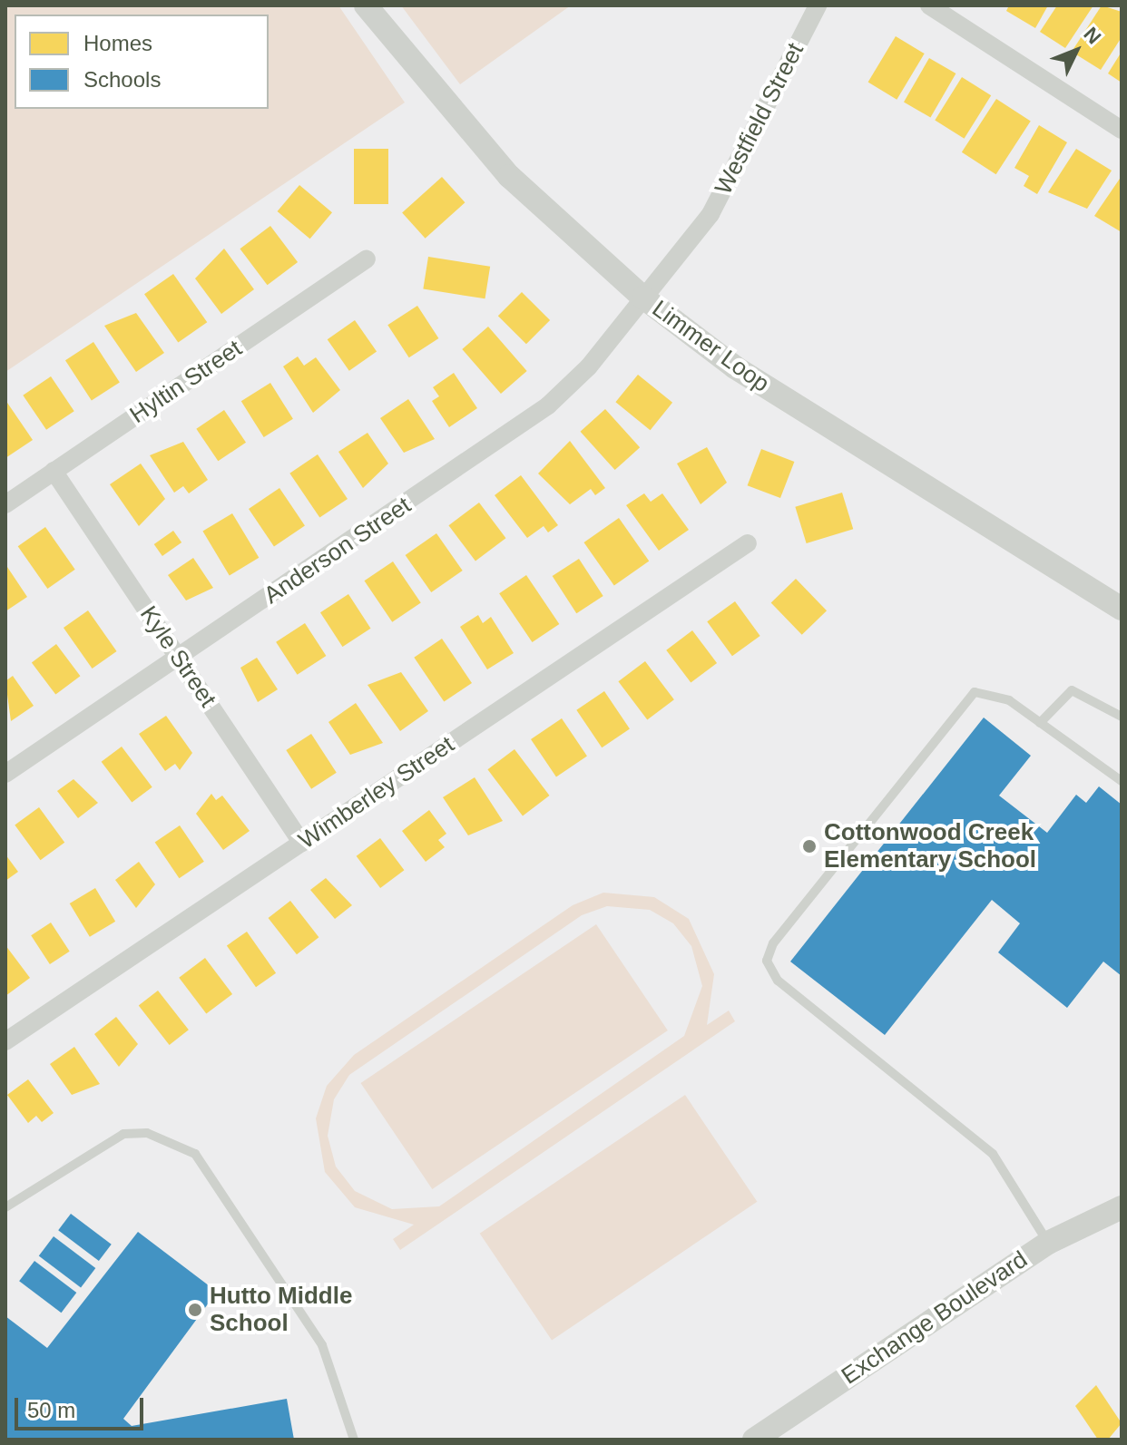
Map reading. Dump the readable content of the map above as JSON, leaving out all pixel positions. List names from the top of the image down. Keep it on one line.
{"streets":{"street":["Westfield Street","Limmer Loop","Hyltin Street","Anderson Street","Kyle Street","Wimberley Street","Exchange Boulevard"]},"crossings":[["Westfield Street","Limmer Loop"],["Westfield Street","Anderson Street"],["Limmer Loop","Anderson Street"],["Hyltin Street","Kyle Street"],["Anderson Street","Kyle Street"],["Kyle Street","Wimberley Street"]],"places":["Cottonwood Creek Elementary School","Hutto Middle School"],"legend":["Homes","Schools"],"scale_bar":"50 m","north":"top right"}
